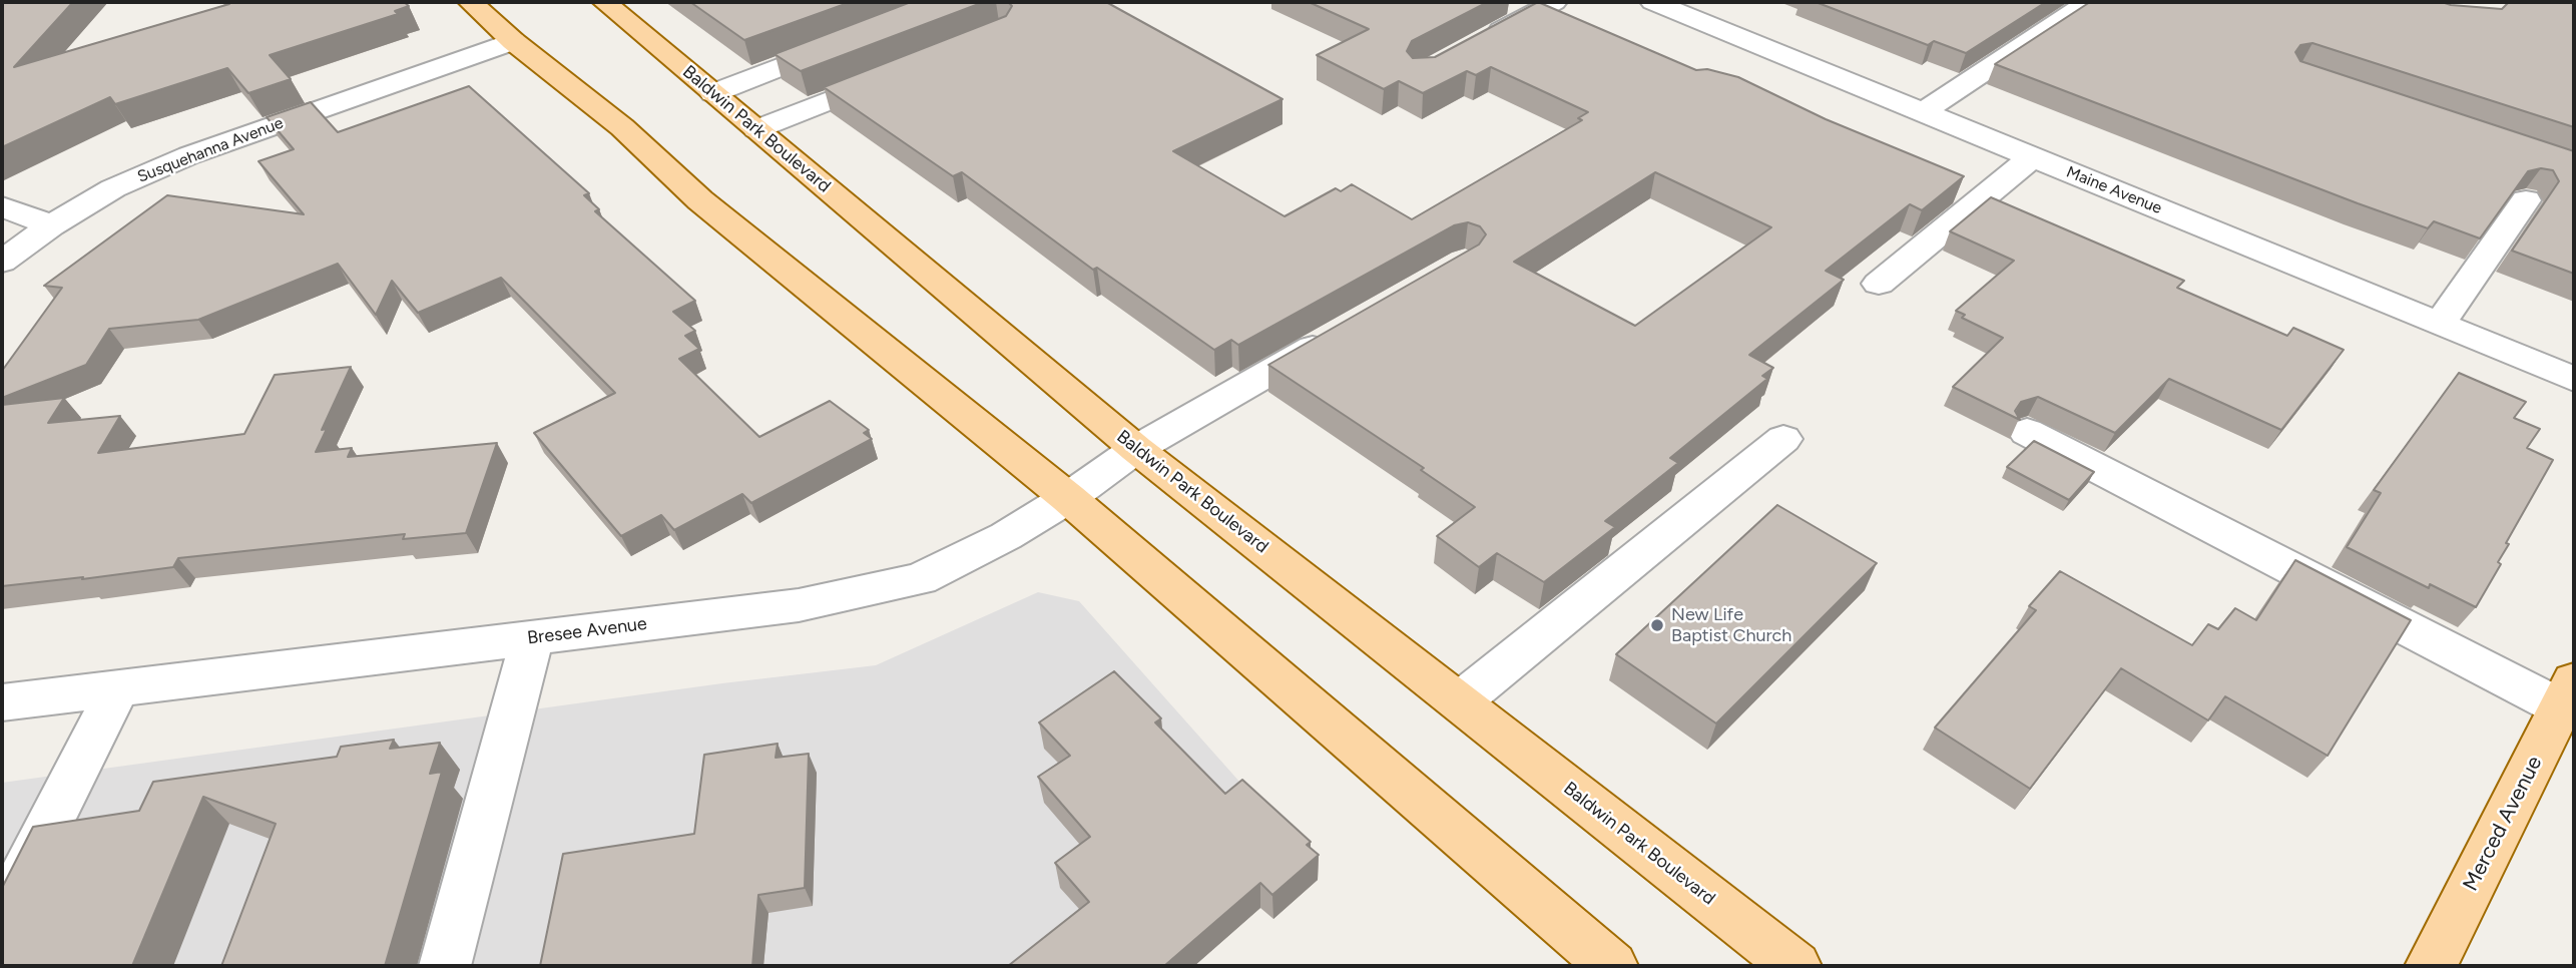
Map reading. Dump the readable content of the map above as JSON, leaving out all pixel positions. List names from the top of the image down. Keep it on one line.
{"streets":{"main road":["Baldwin Park Boulevard","Merced Avenue"],"street":["Susquehanna Avenue","Maine Avenue","Bresee Avenue"]},"crossings":[["Baldwin Park Boulevard","Bresee Avenue"]],"places":["New Life Baptist Church"]}
